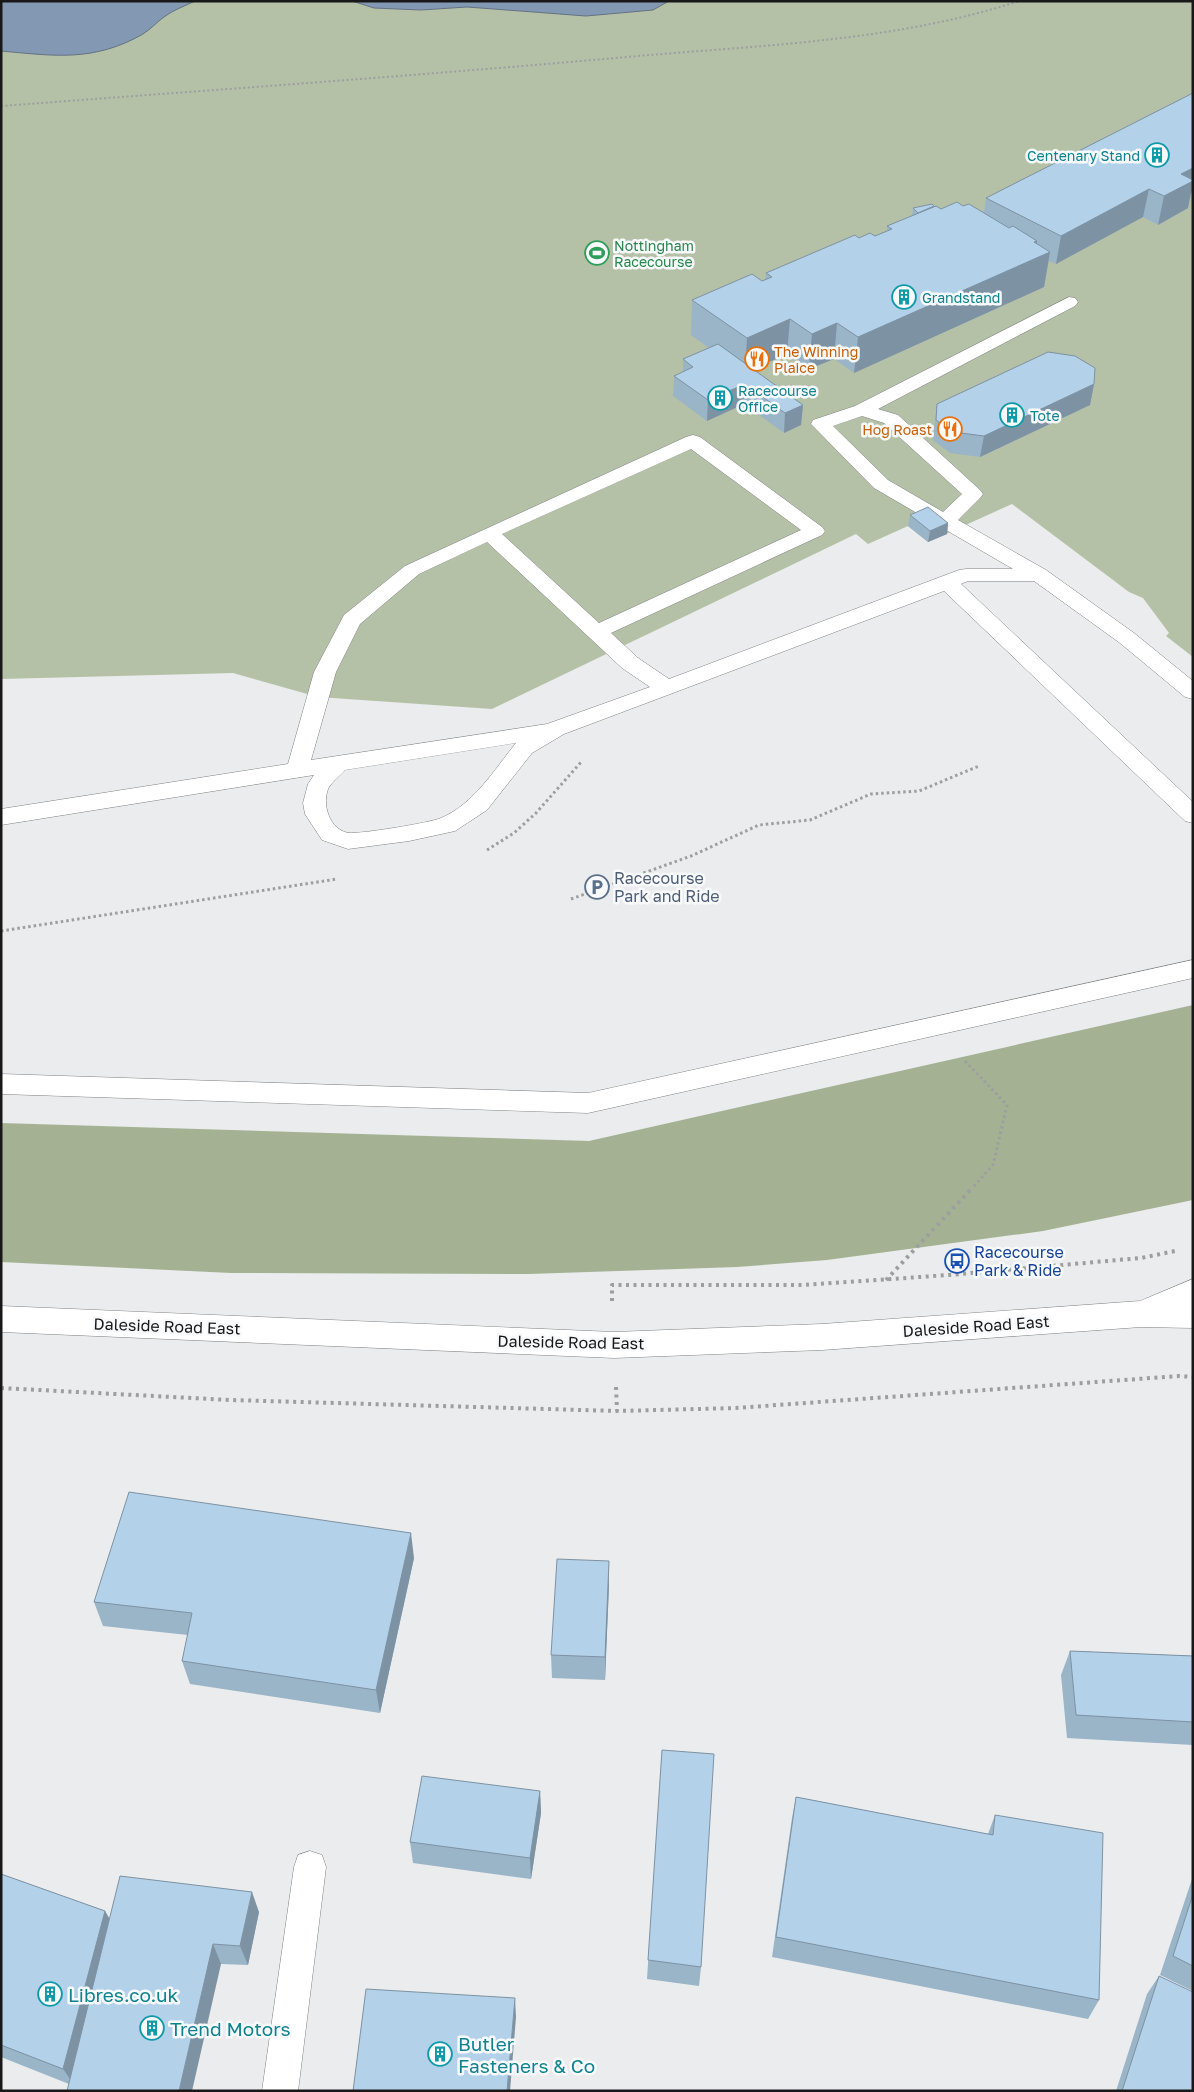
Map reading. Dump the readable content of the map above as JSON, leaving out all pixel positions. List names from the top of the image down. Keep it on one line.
{"streets":{"main road":["Daleside Road East"]},"places":{"building":["Centenary Stand","Grandstand","Racecourse Office","Tote","Libres.co.uk","Trend Motors","Butler Fasteners & Co"],"sports":["Nottingham Racecourse"],"restaurant":["The Winning Plaice","Hog Roast"],"parking":["Racecourse Park and Ride"],"bus stop":["Racecourse Park & Ride"]}}
